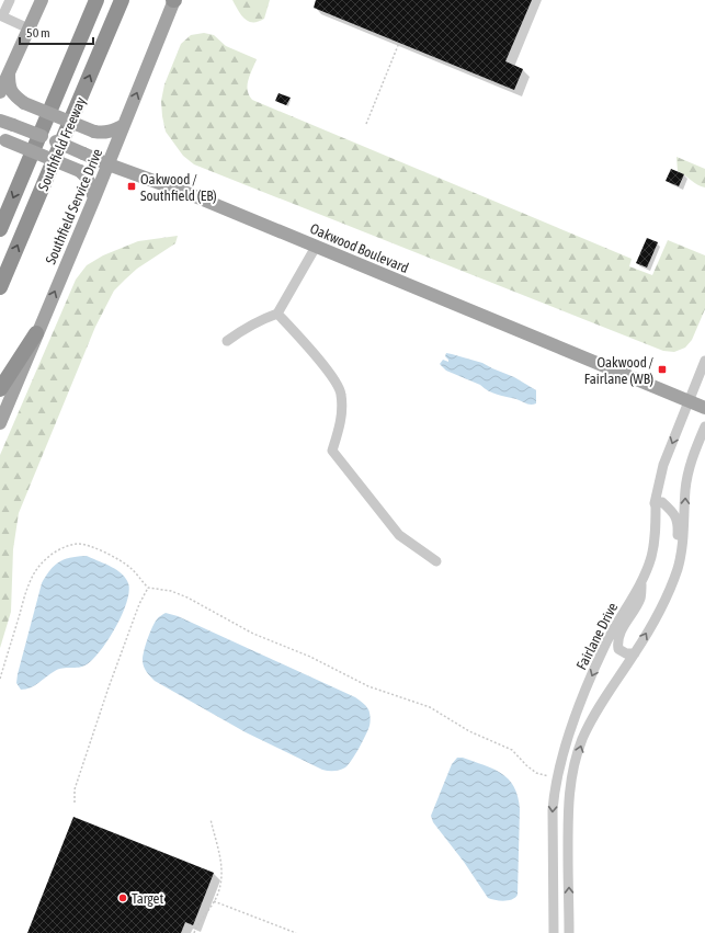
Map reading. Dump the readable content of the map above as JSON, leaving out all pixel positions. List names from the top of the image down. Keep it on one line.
{"streets":{"highway":["Southfield Freeway"],"main road":["Southfield Service Drive","Oakwood Boulevard"],"street":["Fairlane Drive"]},"crossings":[["Southfield Service Drive","Oakwood Boulevard"],["Oakwood Boulevard","Fairlane Drive"]],"one_way":["Southfield Service Drive"],"places":{"transit":["Oakwood / Southfield (EB)","Oakwood / Fairlane (WB)"],"other":["Target"]},"scale_bar":"50 m"}
